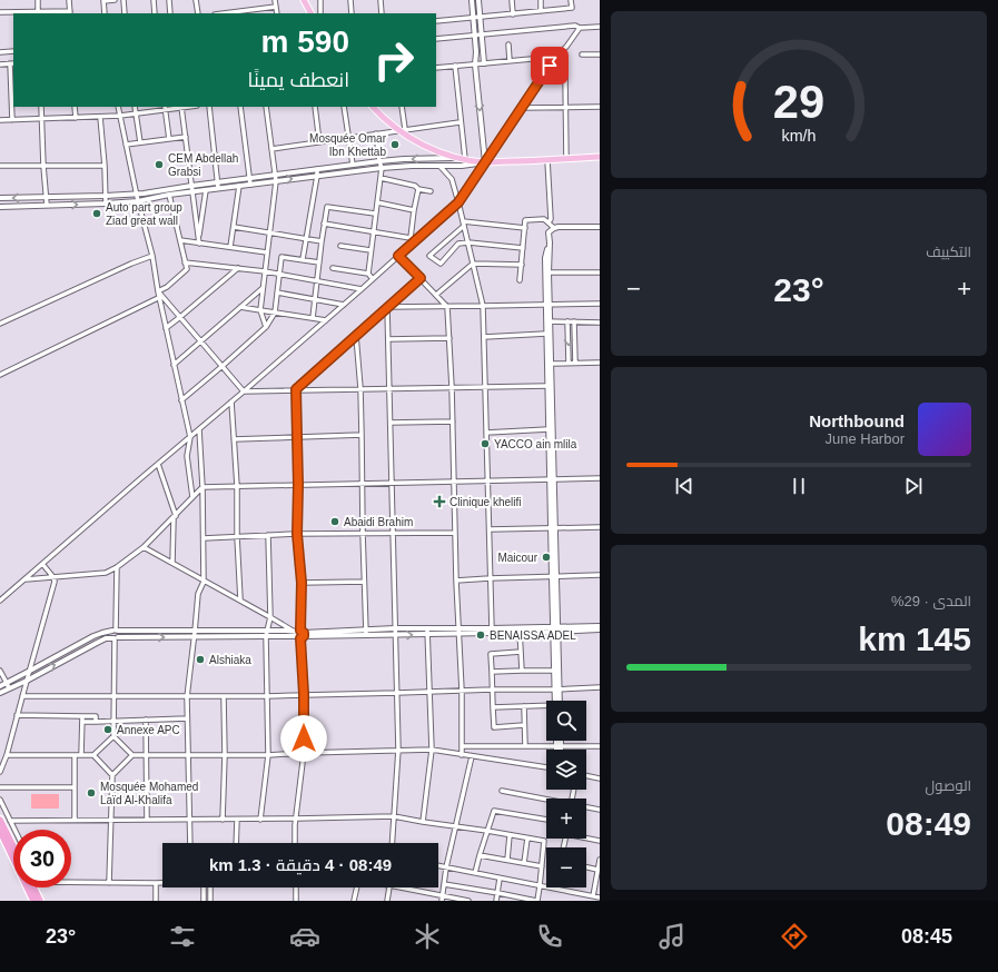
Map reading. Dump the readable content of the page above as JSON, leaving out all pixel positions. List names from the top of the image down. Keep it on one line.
{"places":{"other":["Mosquée Omar Ibn Khettab","CEM Abdellah Grabsi","Auto part group Ziad great wall","YACCO ain mlila","Abaidi Brahim","Maicour","BENAISSA ADEL","Alshiaka","Annexe APC","Mosquée Mohamed Laïd Al-Khalifa"],"health":["Clinique khelifi"]},"page":{"turn":["590 m","انعطف يمينًا"],"tile":["التكييف",["المدى · 29%","145 km"],["الوصول","08:49"]],"heat":["−","23°","+"],"song":["Northbound","June Harbor"],"map_buttons":["+","−"],"limit":"30","trip":"08:49 · 4 دقيقة · 1.3 km","tabs":["08:45","23°"],"gauge":["29","km/h"]}}
